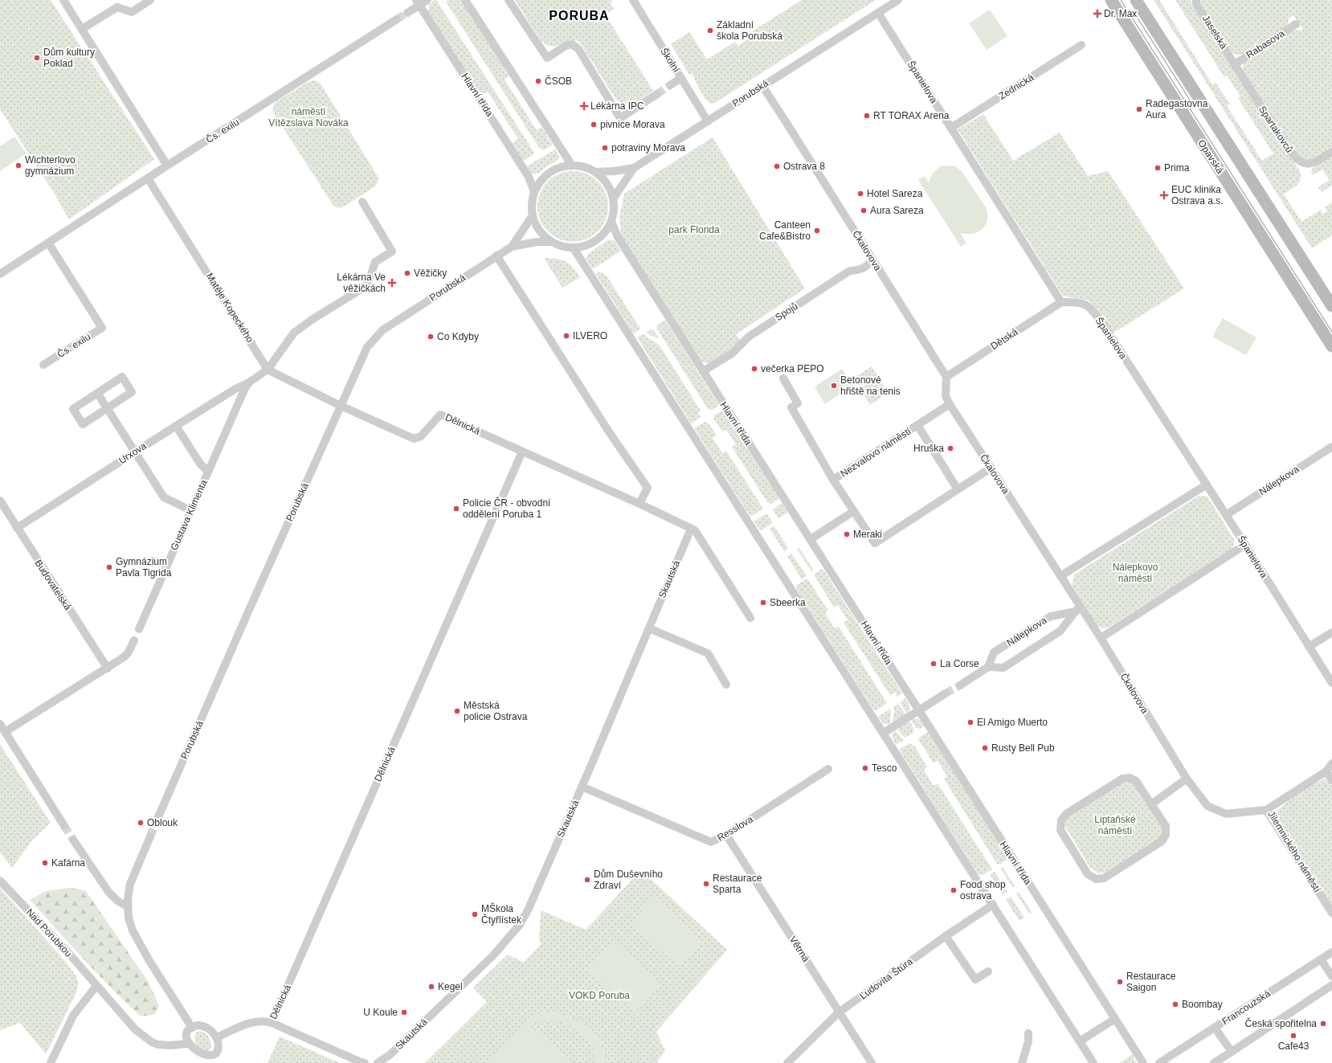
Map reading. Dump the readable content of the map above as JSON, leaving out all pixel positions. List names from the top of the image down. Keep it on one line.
{"streets":{"main road":["Opavská"],"street":["Jaselská","Rabasova","Školní","Španielova","Zednická","Porubská","Hlavní třída","Spartakovců","Čs. exilu","Čkalovova","Matěje Kopeckého","Spojů","Dětská","Dělnická","Nezvalovo náměstí","Urxova","Nálepkova","Gustava Klimenta","Skautská","Budovatelská","Resslova","Jilemnického náměstí","Nad Porubkou","Větrná","Ľudovíta Štúra","Francouzská"]},"crossings":[["Jaselská","Rabasova"],["Jaselská","Spartakovců"],["Rabasova","Spartakovců"],["Školní","Porubská"],["Španielova","Zednická"],["Španielova","Porubská"],["Španielova","Dětská"],["Španielova","Nálepkova"],["Porubská","Hlavní třída"],["Porubská","Čkalovova"],["Porubská","Dělnická"],["Hlavní třída","Spojů"],["Čs. exilu","Matěje Kopeckého"],["Čkalovova","Spojů"],["Čkalovova","Dětská"],["Čkalovova","Nezvalovo náměstí"],["Čkalovova","Nálepkova"],["Čkalovova","Jilemnického náměstí"],["Matěje Kopeckého","Gustava Klimenta"],["Dělnická","Skautská"],["Dělnická","Nad Porubkou"],["Urxova","Gustava Klimenta"],["Urxova","Budovatelská"],["Skautská","Resslova"],["Resslova","Větrná"],["Větrná","Ľudovíta Štúra"]],"districts":["PORUBA"],"parks":["náměstí Vítězslava Nováka","park Florida","Nálepkovo náměstí","Liptaňské náměstí","VOKD Poruba"],"places":{"health":["Dr. Max","Lékárna IPC","EUC klinika Ostrava a.s.","Lékárna Ve věžičkách"],"other":["Základní škola Porubská","Dům kultury Poklad","ČSOB","Radegastovna Aura","RT TORAX Arena","pivnice Morava","potraviny Morava","Wichterlovo gymnázium","Ostrava 8","Prima","Hotel Sareza","Aura Sareza","Canteen Cafe&Bistro","Věžičky","ILVERO","Co Kdyby","večerka PEPO","Betonové hřiště na tenis","Hruška","Policie ČR - obvodní oddělení Poruba 1","Meraki","Gymnázium Pavla Tigrida","Sbeerka","La Corse","Městská policie Ostrava","El Amigo Muerto","Rusty Bell Pub","Tesco","Oblouk","Kafárna","Dům Duševního Zdraví","Restaurace Sparta","Food shop ostrava","MŠkola Čtyřlístek","Restaurace Saigon","Kegel","Boombay","U Koule","Česká spořitelna","Cafe43"]}}
